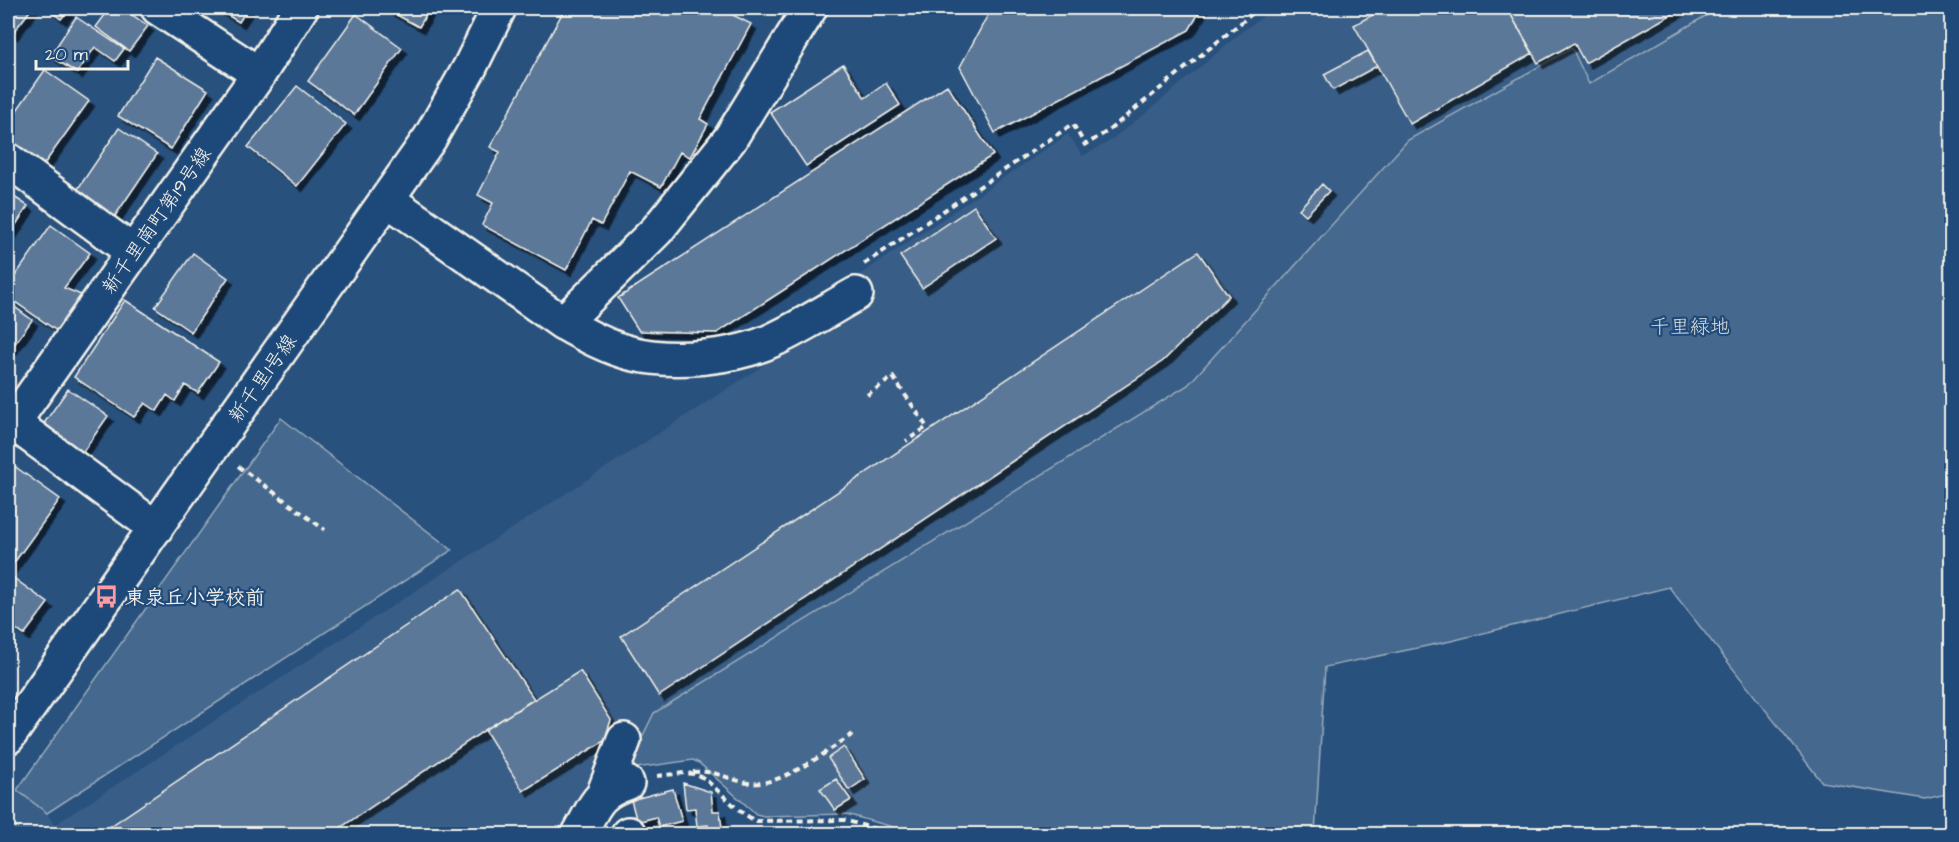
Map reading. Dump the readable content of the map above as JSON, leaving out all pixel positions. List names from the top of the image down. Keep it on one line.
{"streets":{"street":["新千里南町第19号線","新千里1号線"]},"parks":["千里緑地"],"places":{"bus stop":["東泉丘小学校前"]},"scale_bar":"20 m"}
